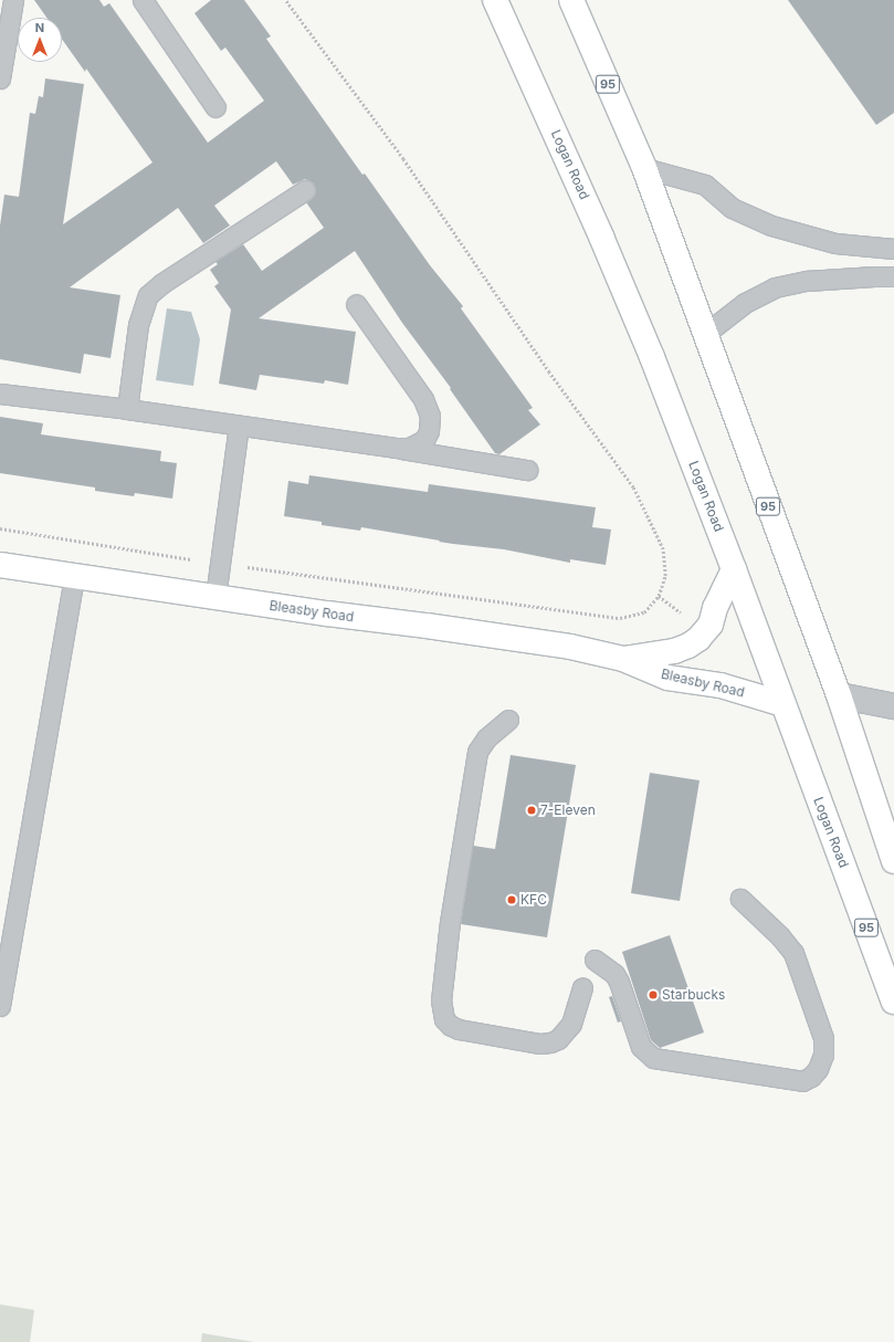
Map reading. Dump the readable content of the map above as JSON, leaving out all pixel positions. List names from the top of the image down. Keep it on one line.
{"streets":{"main road":["95","Logan Road","Bleasby Road"]},"crossings":[["Logan Road","Bleasby Road"]],"places":["7-Eleven","KFC","Starbucks"],"north":"top"}
